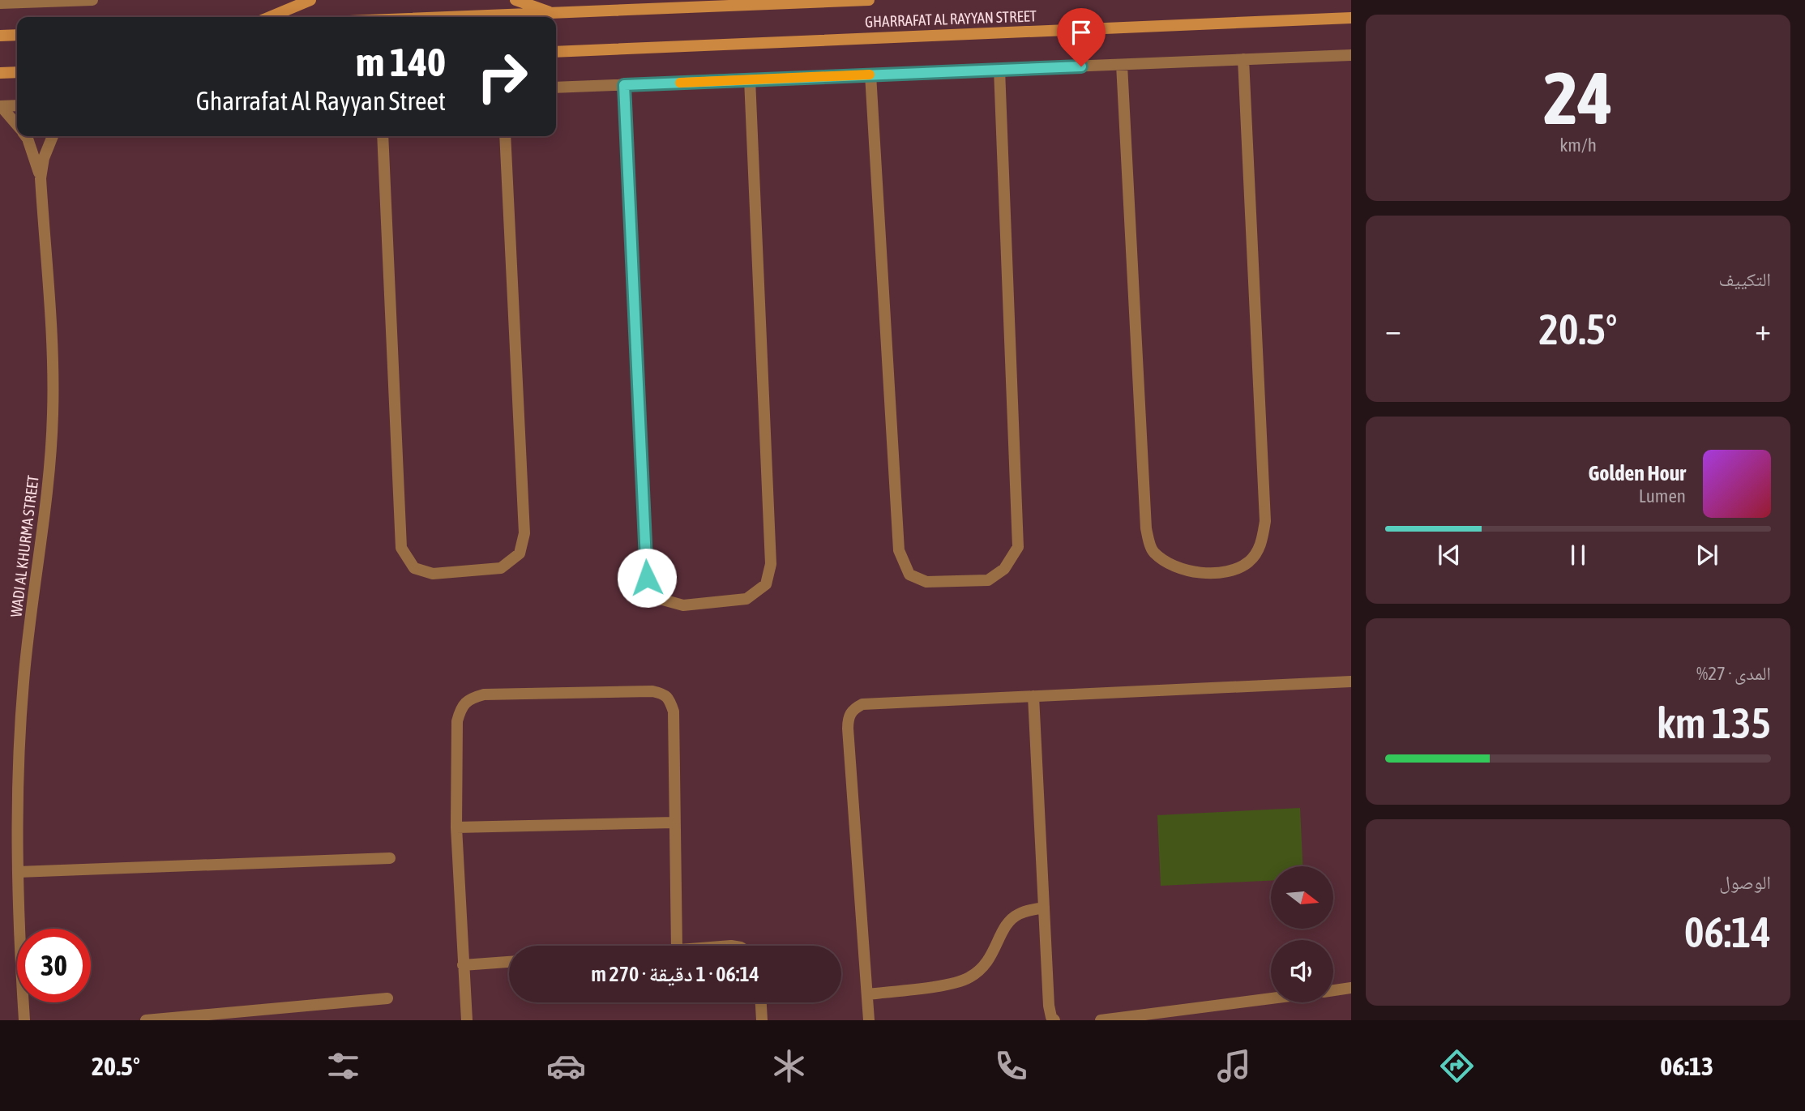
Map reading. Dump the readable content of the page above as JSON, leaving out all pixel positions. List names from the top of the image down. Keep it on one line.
{"streets":{"main road":["GHARRAFAT AL RAYYAN STREET"],"street":["WADI AL KHURMA STREET"]},"north":"right","page":{"tile":[["24","km/h"],"التكييف",["المدى · 27%","135 km"],["الوصول","06:14"]],"turn":["140 m","Gharrafat Al Rayyan Street"],"heat":["−","20.5°","+"],"song":["Golden Hour","Lumen"],"limit":"30","trip":"06:14 · 1 دقيقة · 270 m","tabs":["06:13","20.5°"]}}
